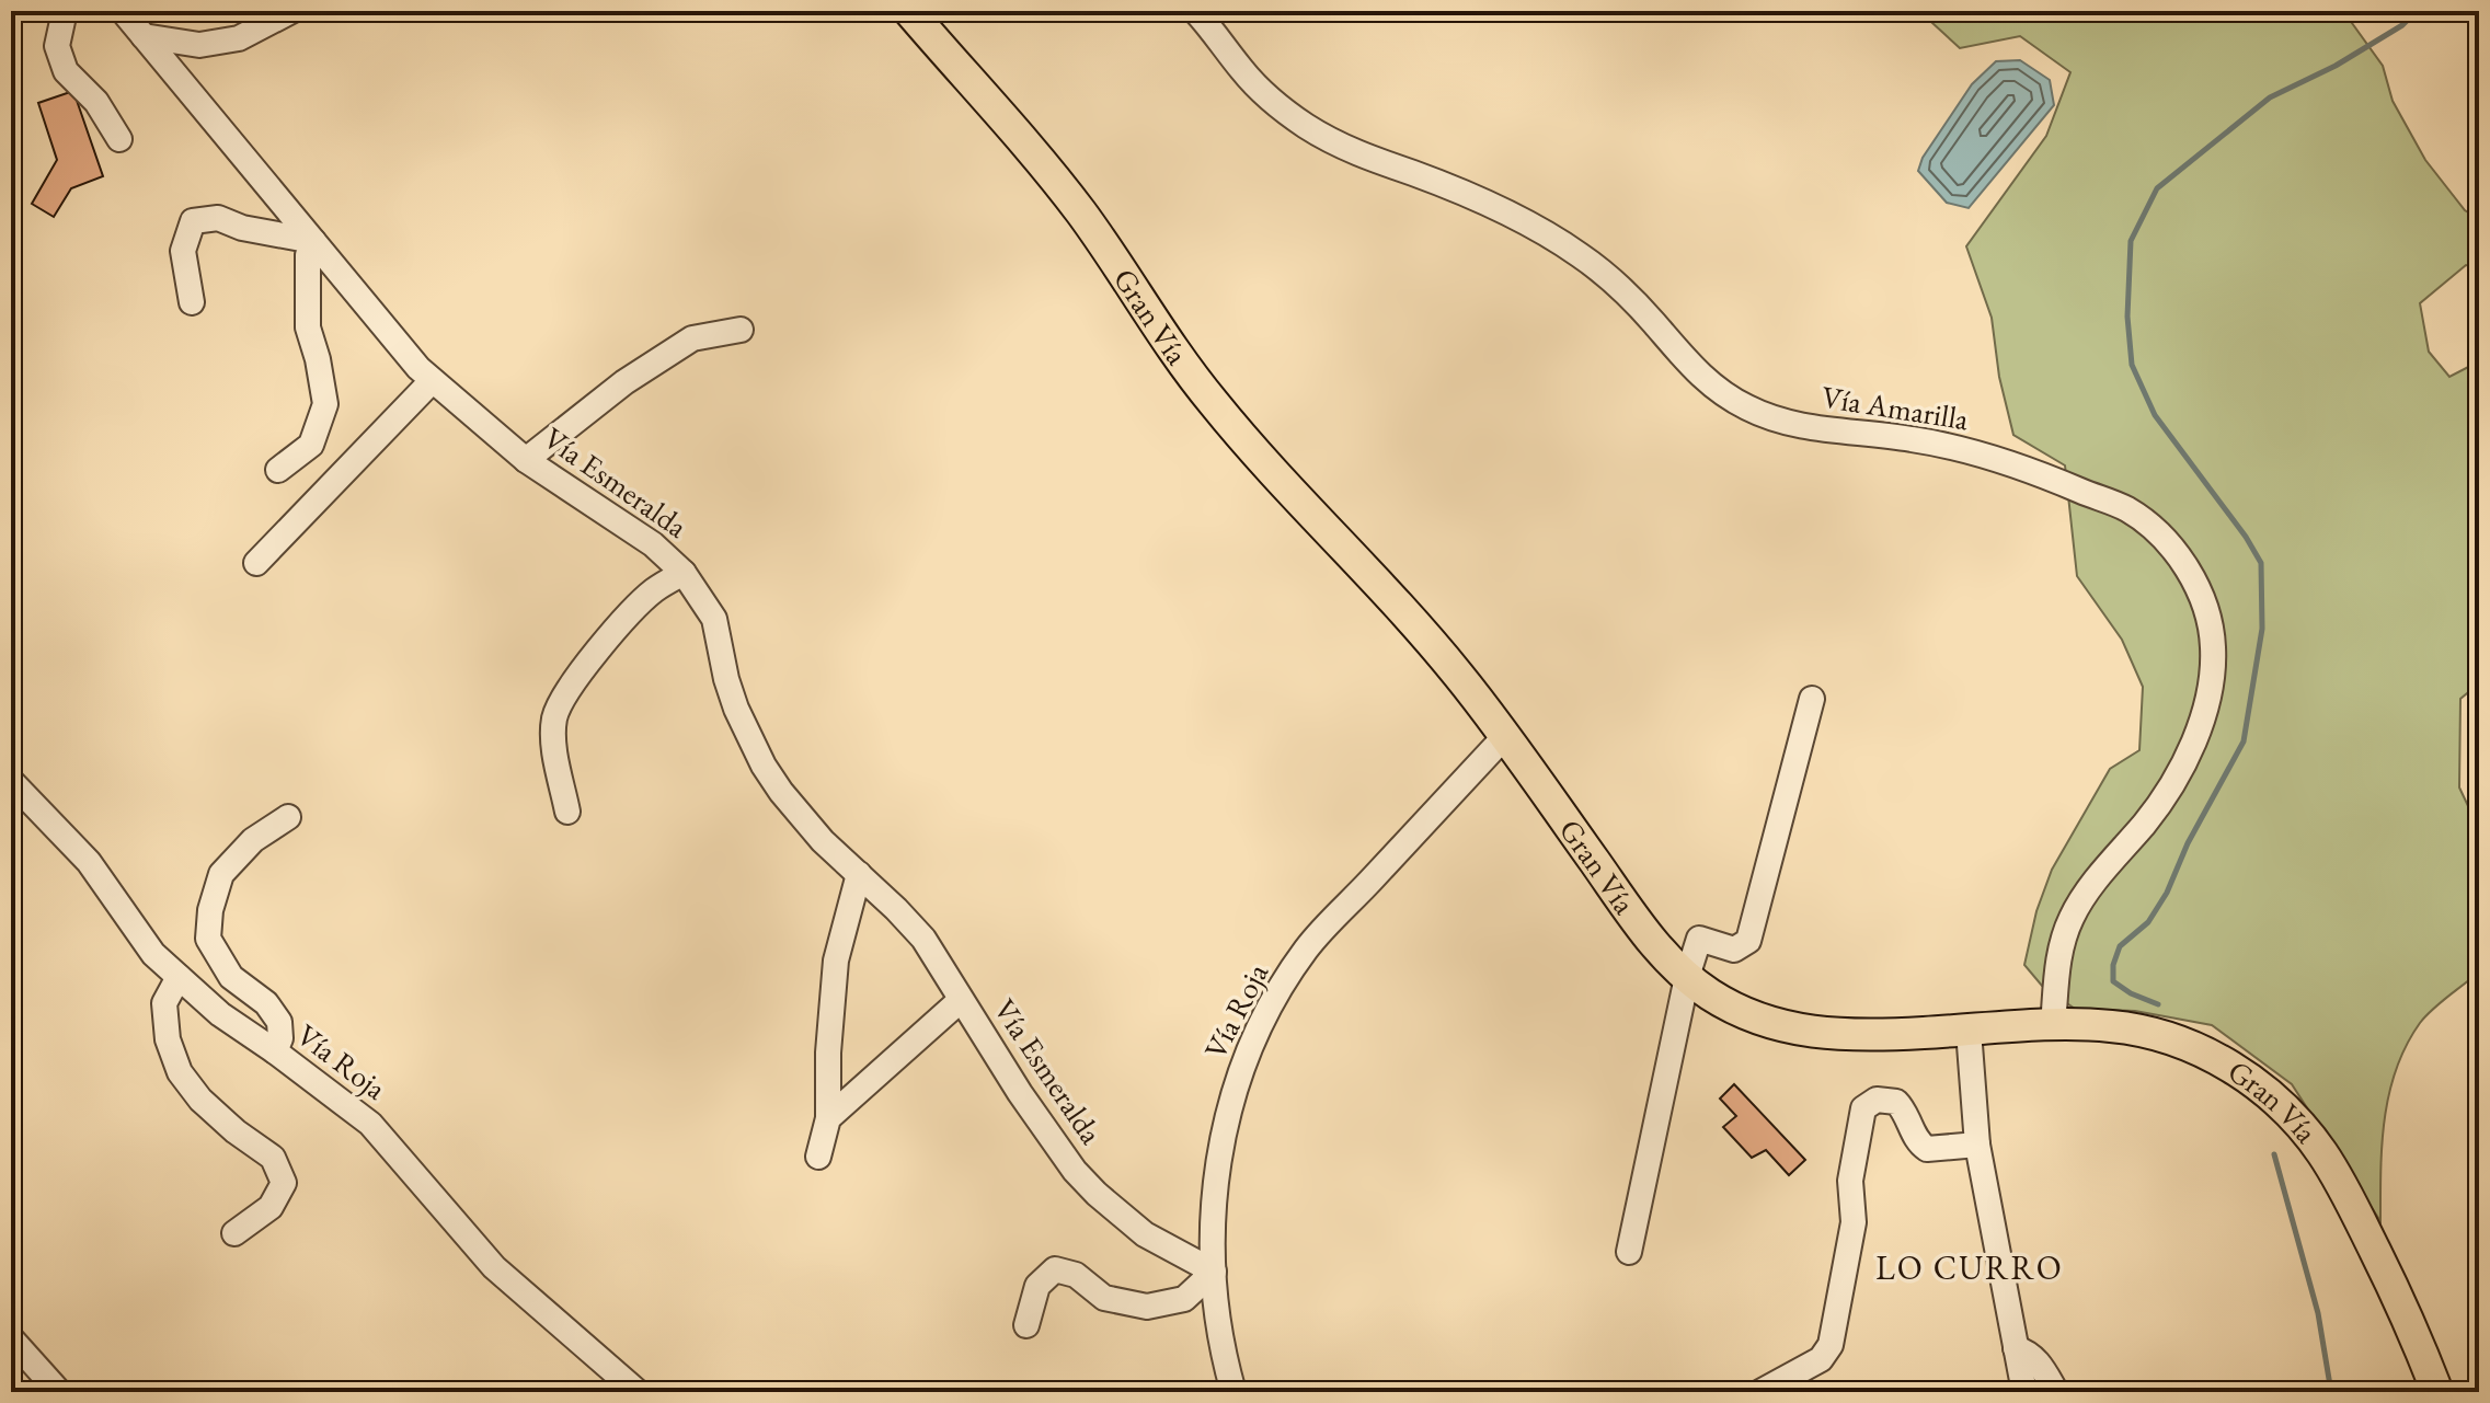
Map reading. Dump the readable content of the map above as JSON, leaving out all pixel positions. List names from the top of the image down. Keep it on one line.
{"streets":{"main road":["Gran Vía"],"street":["Vía Amarilla","Vía Esmeralda","Vía Roja"]},"crossings":[["Gran Vía","Vía Amarilla"],["Gran Vía","Vía Roja"],["Vía Esmeralda","Vía Roja"]],"districts":["LO CURRO"]}
